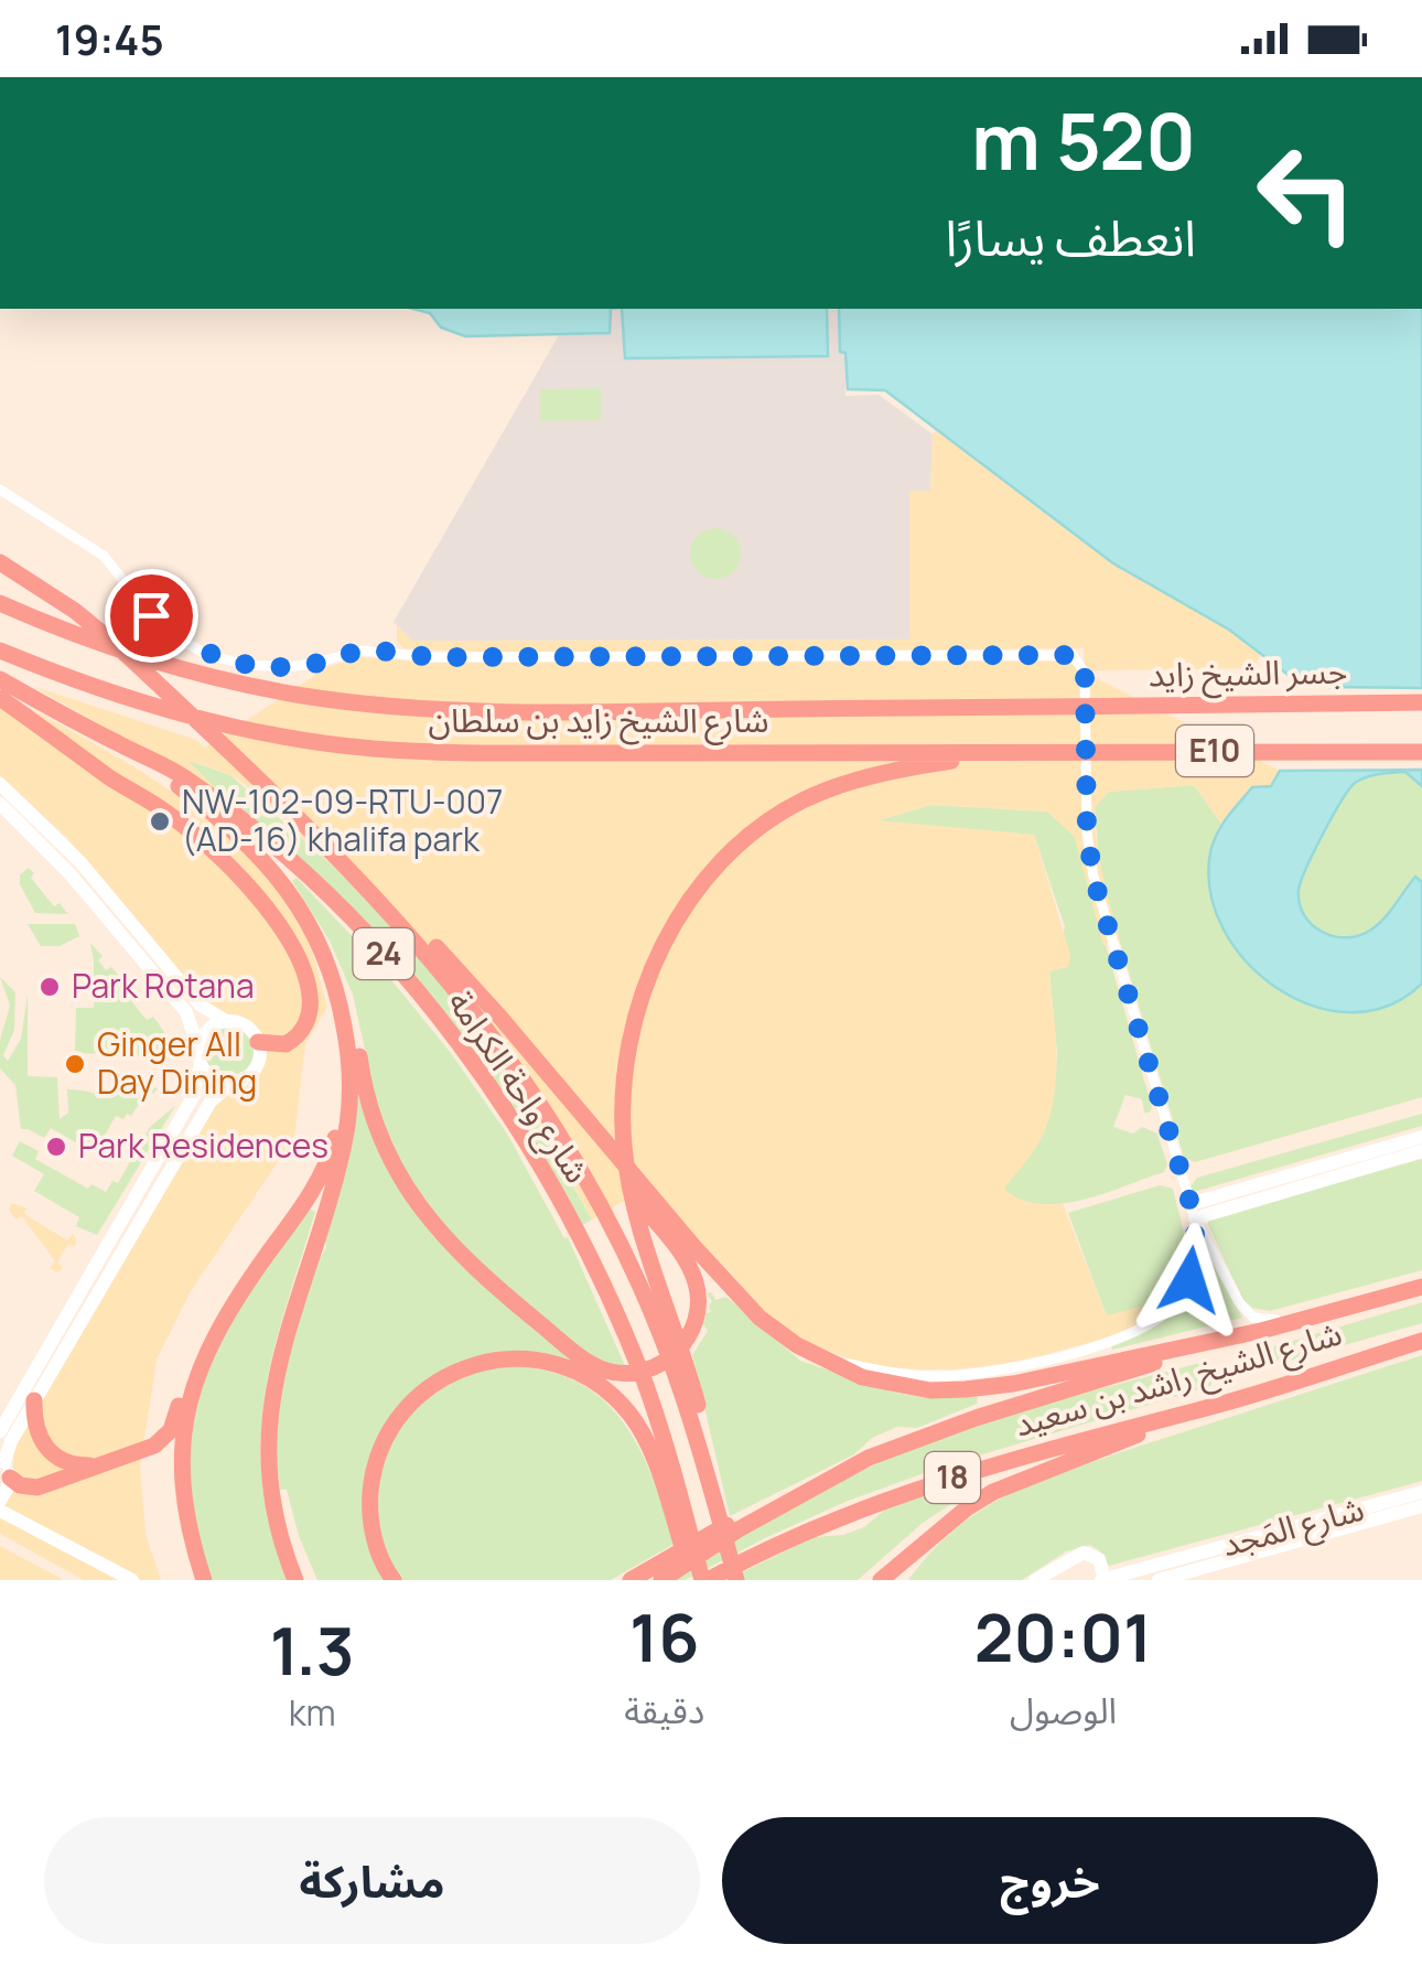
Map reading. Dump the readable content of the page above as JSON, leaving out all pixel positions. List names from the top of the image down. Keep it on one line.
{"streets":{"highway":["جسر الشيخ زايد","شارع الشيخ زايد بن سلطان","E10","24","شارع واحة الكرامة","شارع الشيخ راشد بن سعيد","18"],"street":["شارع المَجد"]},"crossings":[["جسر الشيخ زايد","شارع الشيخ زايد بن سلطان"],["شارع الشيخ زايد بن سلطان","E10"],["24","شارع واحة الكرامة"],["شارع واحة الكرامة","شارع الشيخ راشد بن سعيد"]],"places":["NW-102-09-RTU-007 (AD-16) khalifa park","Park Rotana","Ginger All Day Dining","Park Residences"],"page":{"status":"19:45","turn":["520 m","انعطف يسارًا"],"eta":["20:01","الوصول","16","دقيقة","1.3","km"],"buttons":["خروج","مشاركة"]}}
